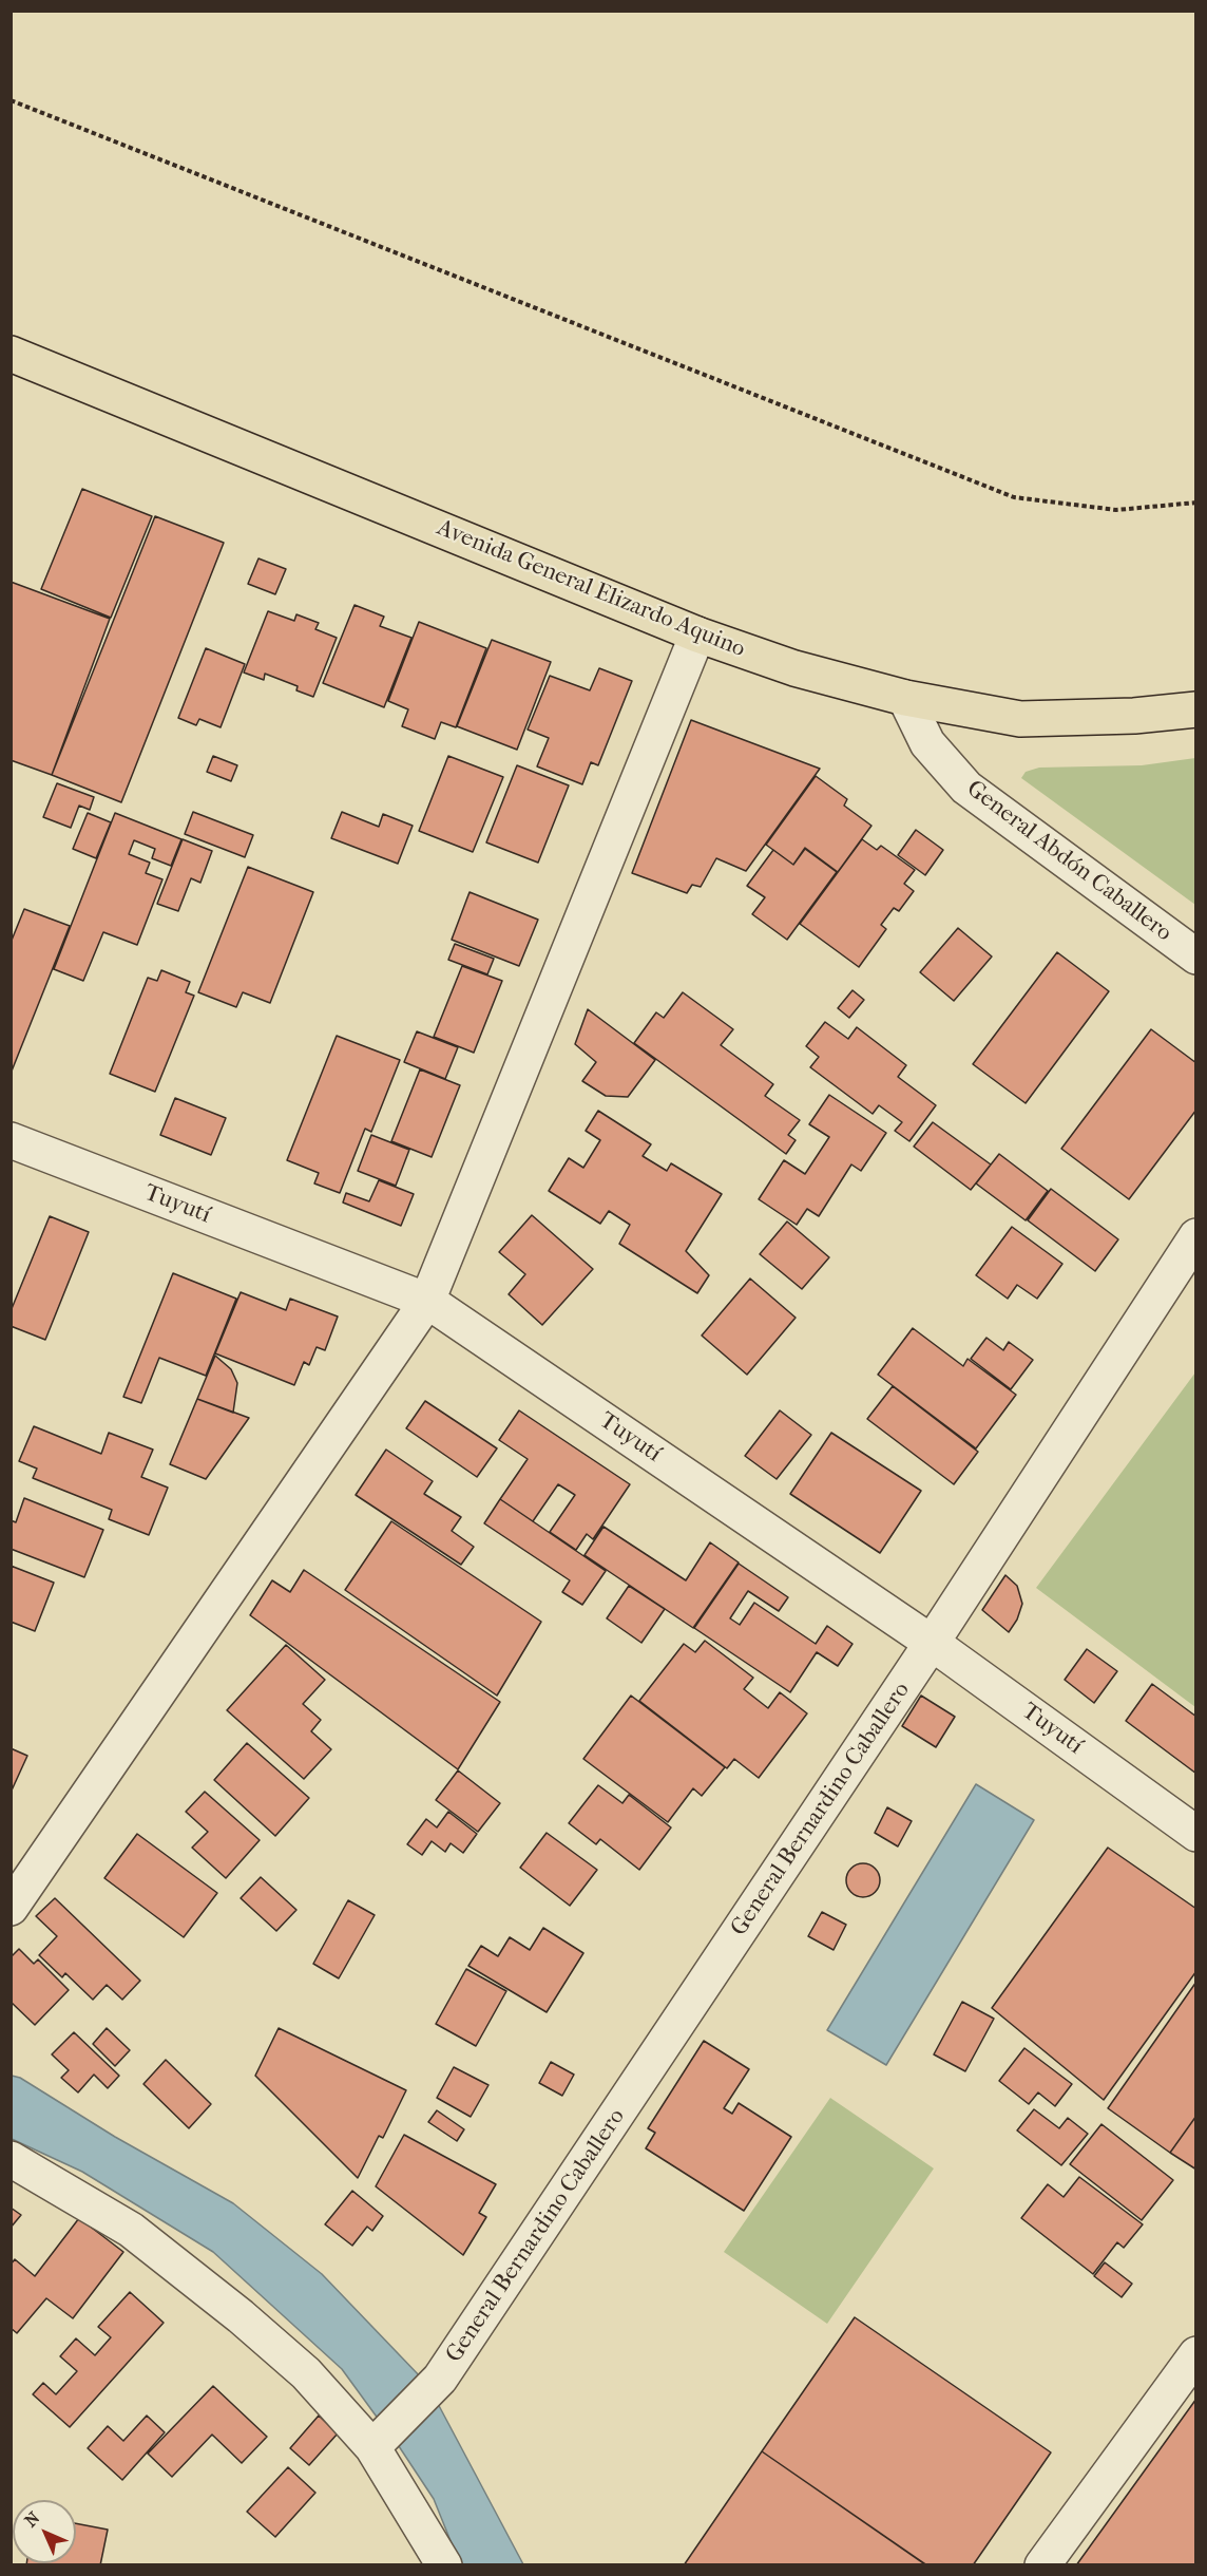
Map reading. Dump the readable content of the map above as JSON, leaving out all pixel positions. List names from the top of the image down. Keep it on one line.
{"streets":{"main road":["Avenida General Elizardo Aquino"],"street":["General Abdón Caballero","Tuyutí","General Bernardino Caballero"]},"crossings":[["Avenida General Elizardo Aquino","General Abdón Caballero"],["Tuyutí","General Bernardino Caballero"]],"north":"top left"}
